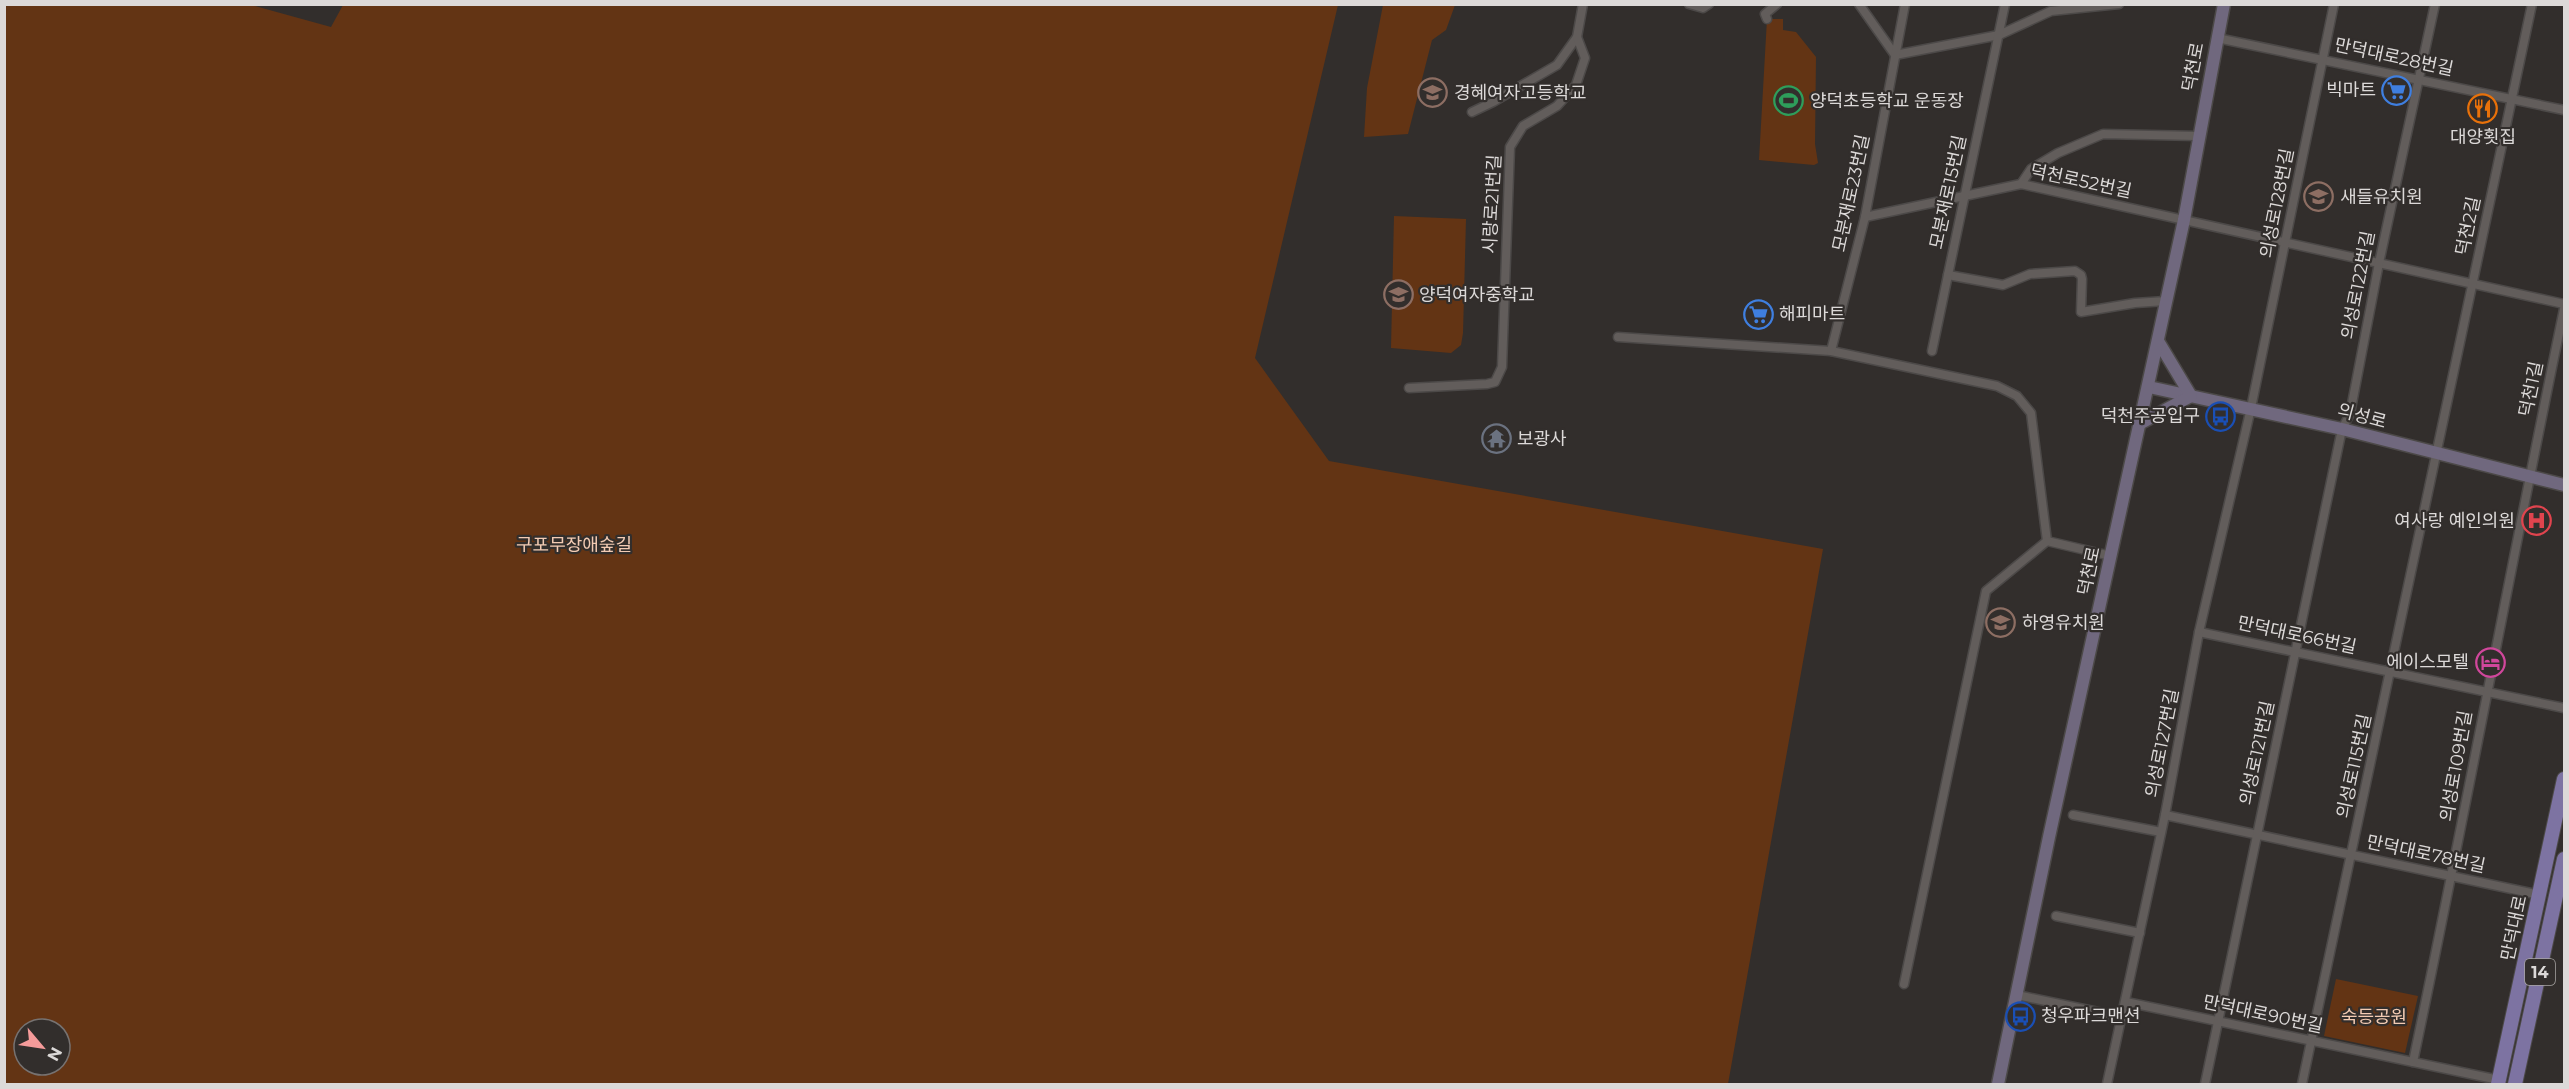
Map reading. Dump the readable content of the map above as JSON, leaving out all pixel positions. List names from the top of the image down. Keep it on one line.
{"streets":{"main road":["덕천로","의성로","만덕대로","14"],"street":["만덕대로28번길","덕천로52번길","모분재로15번길","모분재로23번길","의성로128번길","시랑로21번길","덕천2길","의성로122번길","덕천1길","만덕대로66번길","의성로127번길","의성로121번길","의성로115번길","의성로109번길","만덕대로78번길","만덕대로90번길"]},"crossings":[["만덕대로28번길","덕천로"],["만덕대로28번길","의성로128번길"],["만덕대로28번길","덕천2길"],["만덕대로28번길","의성로122번길"],["덕천로","덕천로52번길"],["덕천로","의성로"],["덕천로52번길","모분재로15번길"],["덕천로52번길","모분재로23번길"],["덕천로52번길","의성로128번길"],["덕천로52번길","덕천2길"],["덕천로52번길","의성로122번길"],["의성로128번길","의성로"],["의성로128번길","의성로127번길"],["덕천2길","의성로"],["덕천2길","의성로115번길"],["의성로122번길","의성로"],["의성로122번길","의성로121번길"],["덕천1길","의성로"],["덕천1길","의성로109번길"],["의성로","의성로127번길"],["의성로","의성로121번길"],["의성로","의성로115번길"],["의성로","의성로109번길"],["만덕대로66번길","의성로127번길"],["만덕대로66번길","의성로121번길"],["만덕대로66번길","의성로115번길"],["만덕대로66번길","의성로109번길"],["의성로127번길","만덕대로78번길"],["의성로127번길","만덕대로90번길"],["의성로121번길","만덕대로78번길"],["의성로121번길","만덕대로90번길"],["의성로115번길","만덕대로78번길"],["의성로115번길","만덕대로90번길"],["의성로109번길","만덕대로78번길"],["의성로109번길","만덕대로90번길"],["만덕대로78번길","만덕대로"],["만덕대로","만덕대로90번길"]],"parks":["구포무장애숲길","숙등공원"],"places":{"supermarket":["빅마트","해피마트"],"school or university":["경혜여자고등학교","새들유치원","양덕여자중학교","하영유치원"],"sports":["양덕초등학교 운동장"],"restaurant":["대양횟집"],"bus stop":["덕천주공입구","청우파크맨션"],"temple":["보광사"],"hospital":["여사랑 예인의원"],"hotel":["에이스모텔"]},"north":"bottom right"}
